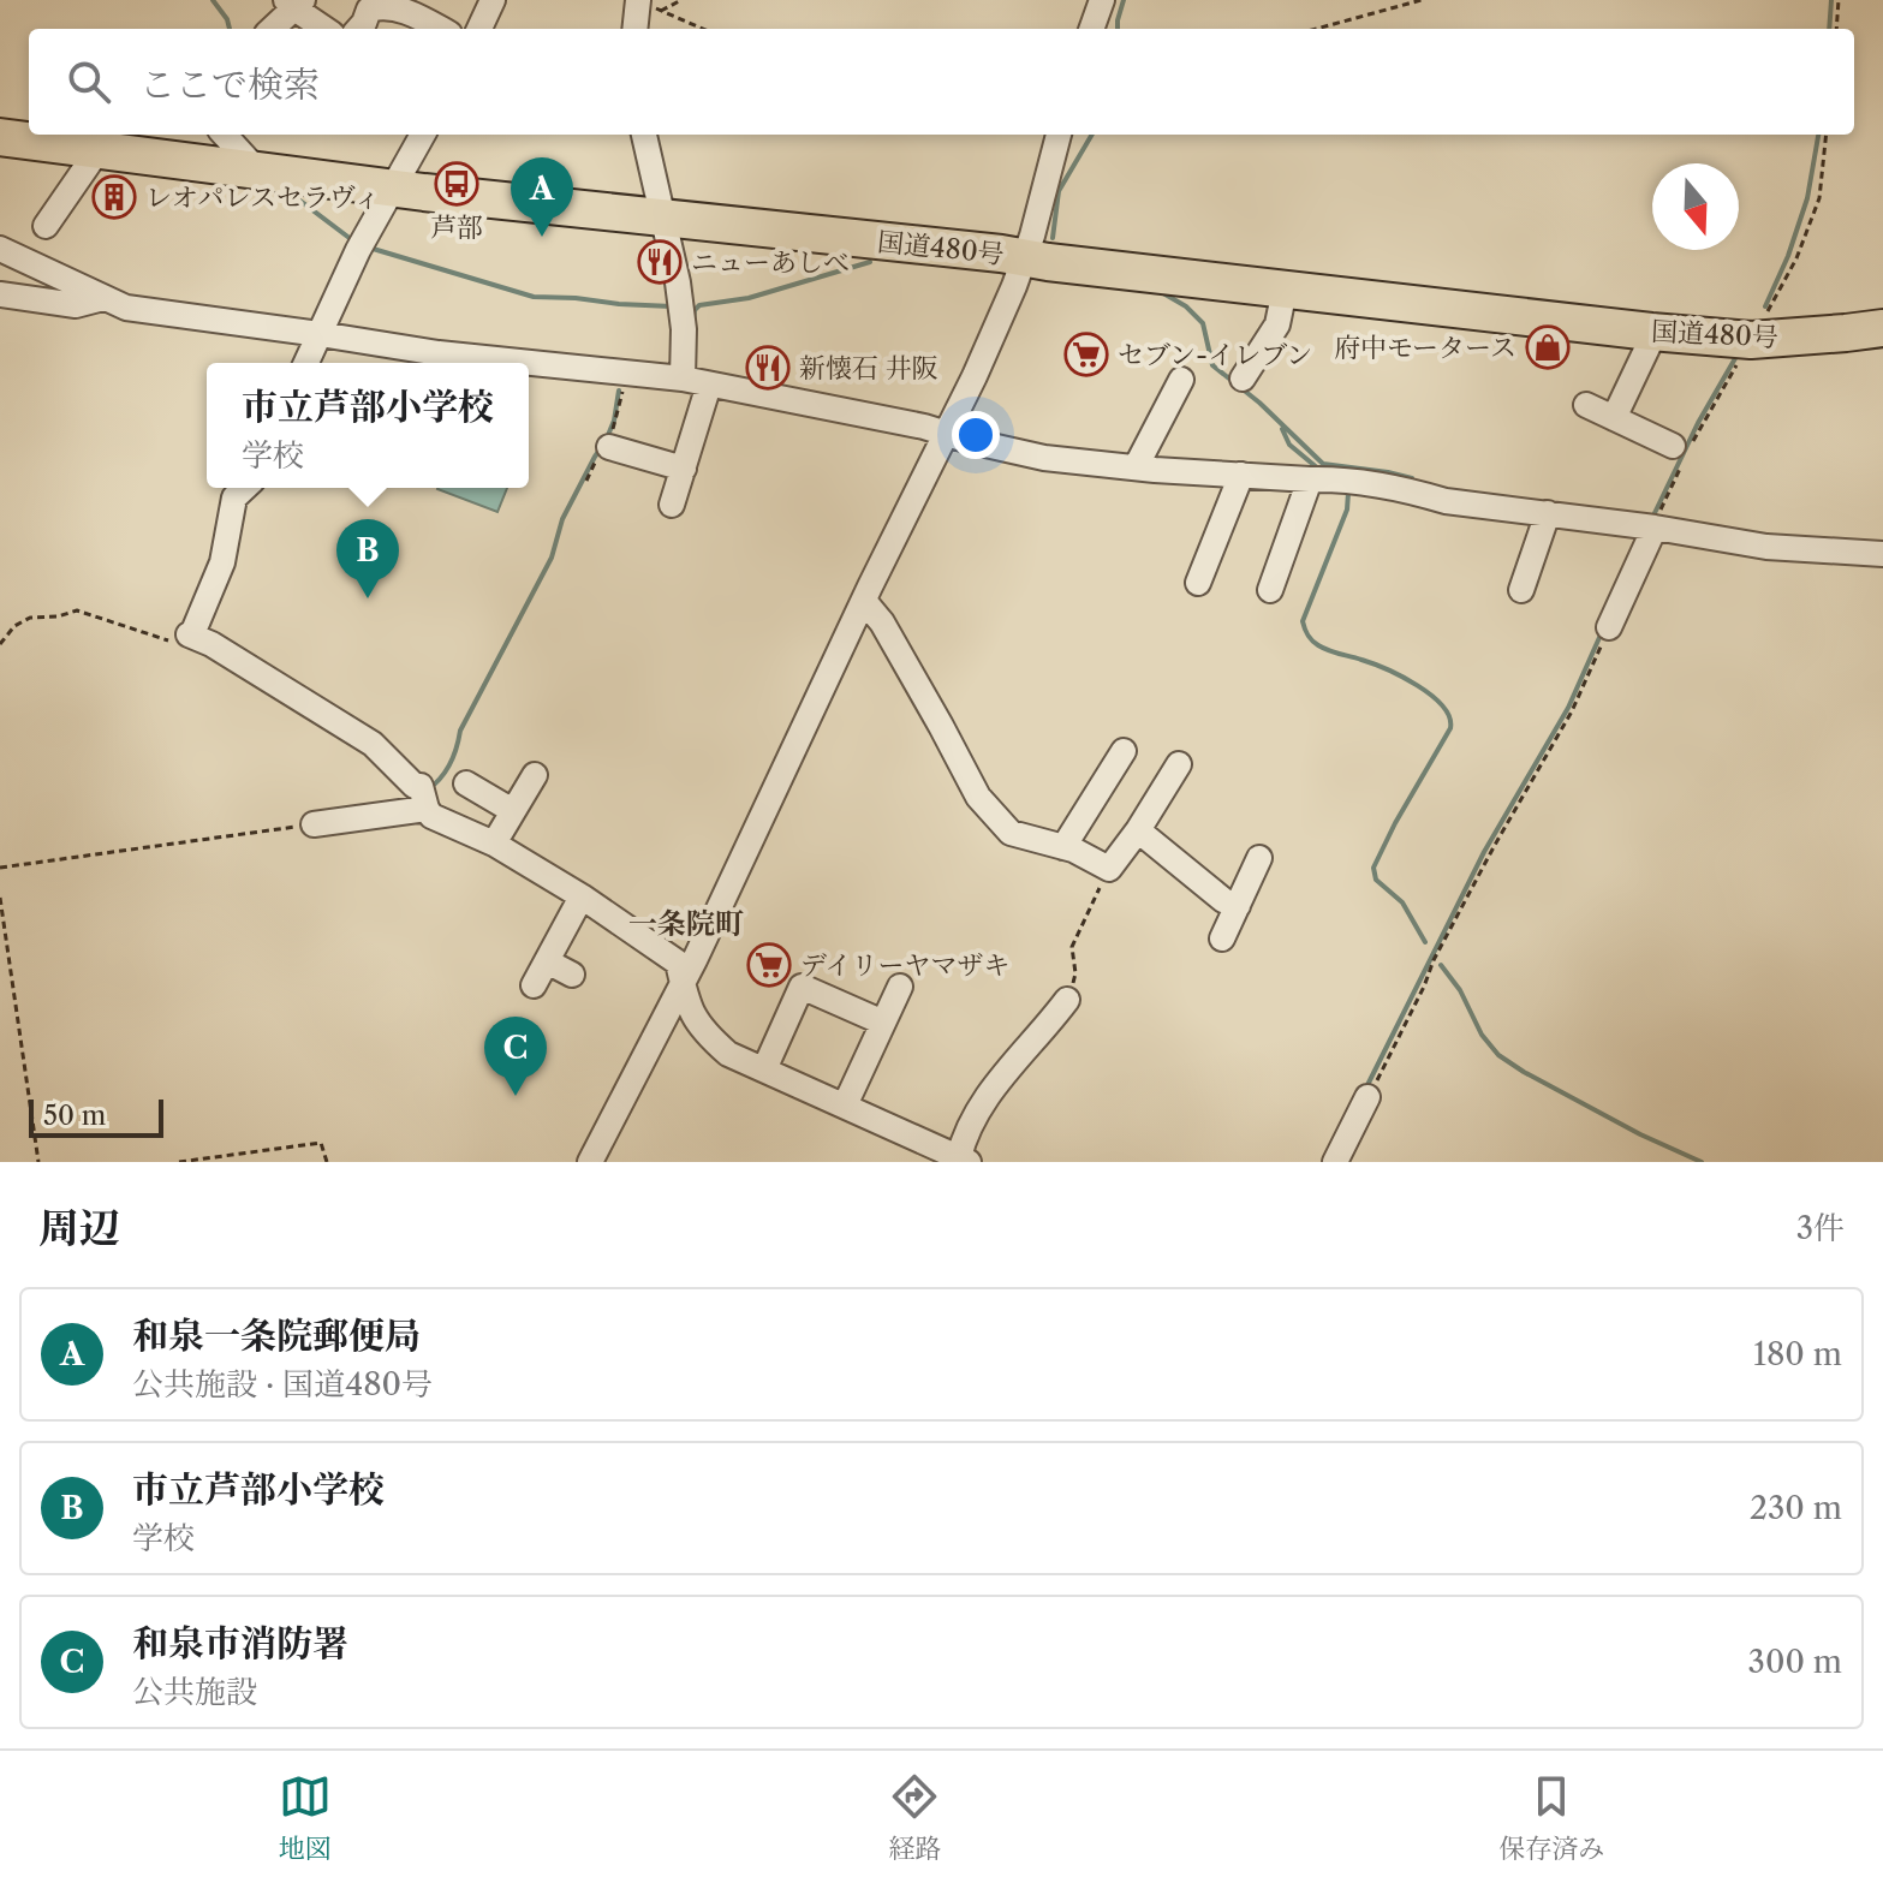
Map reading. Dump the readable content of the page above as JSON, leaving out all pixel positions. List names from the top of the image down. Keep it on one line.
{"streets":{"highway":["国道480号"]},"districts":["一条院町"],"places":{"bus stop":["芦部"],"building":["レオパレスセラヴィ"],"restaurant":["ニューあしべ","新懐石 井阪"],"shop":["府中モータース"],"supermarket":["セブン-イレブン","デイリーヤマザキ"]},"scale_bar":"50 m","north":"bottom","page":{"search":"ここで検索","pins":["A","B","C"],"popup":["市立芦部小学校","学校"],"scale":"50 m","heading":["周辺","3件"],"list":[{"mark":"A","name":"和泉一条院郵便局","note":"公共施設 · 国道480号","value":"180 m"},{"mark":"B","name":"市立芦部小学校","note":"学校","value":"230 m"},{"mark":"C","name":"和泉市消防署","note":"公共施設","value":"300 m"}],"nav":["地図","経路","保存済み"]}}
